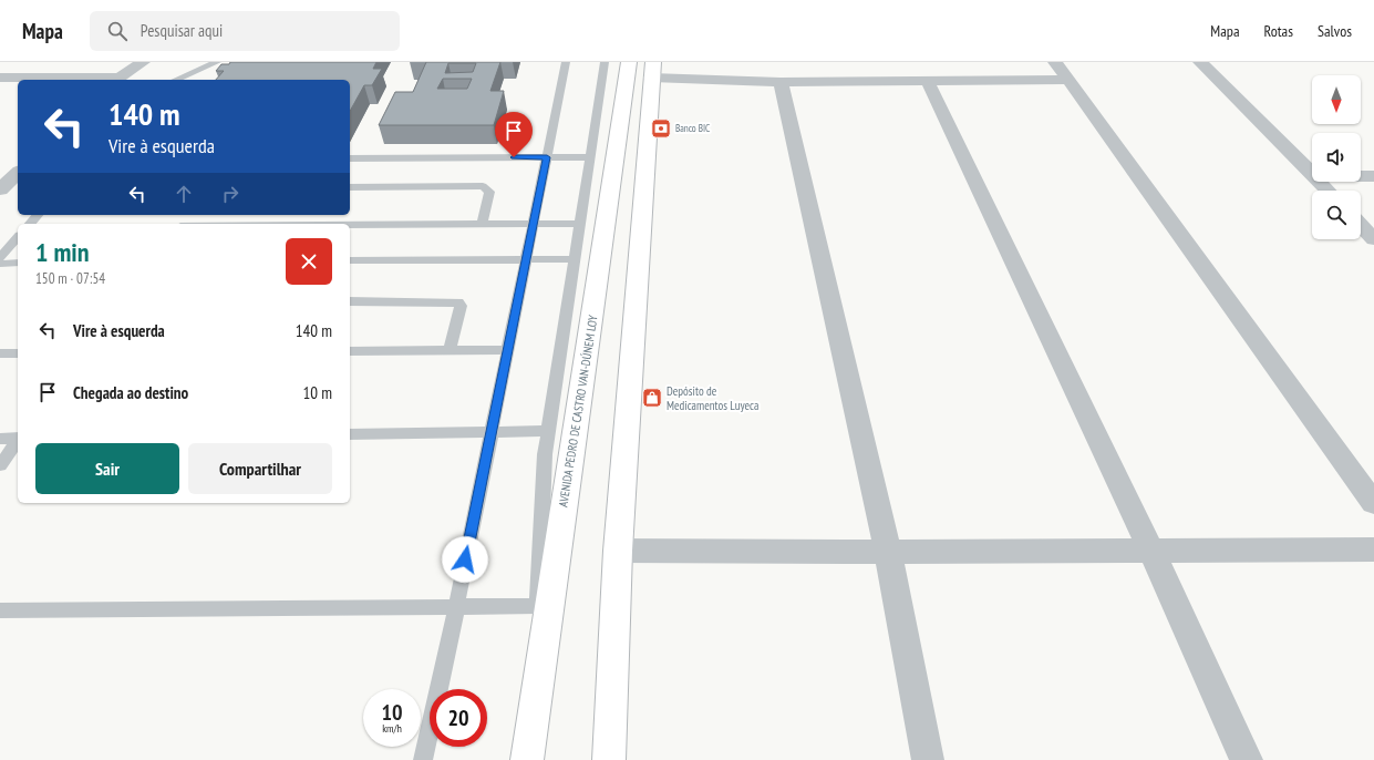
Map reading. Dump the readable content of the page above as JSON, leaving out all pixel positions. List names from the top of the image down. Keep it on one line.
{"streets":{"highway":["AVENIDA PEDRO DE CASTRO VAN-DÚNEM LOY"]},"places":{"bank":["Banco BIC"],"shop":["Depósito de Medicamentos Luyeca"]},"north":"bottom","page":{"header":"Mapa","search":"Pesquisar aqui","nav":["Mapa","Rotas","Salvos"],"turn":["140 m","Vire à esquerda"],"heading":["1 min","150 m · 07:54"],"list":[{"name":"Vire à esquerda","value":"140 m"},{"name":"Chegada ao destino","value":"10 m"}],"buttons":["Sair","Compartilhar"],"speed":"10 km/h","limit":"20"}}
